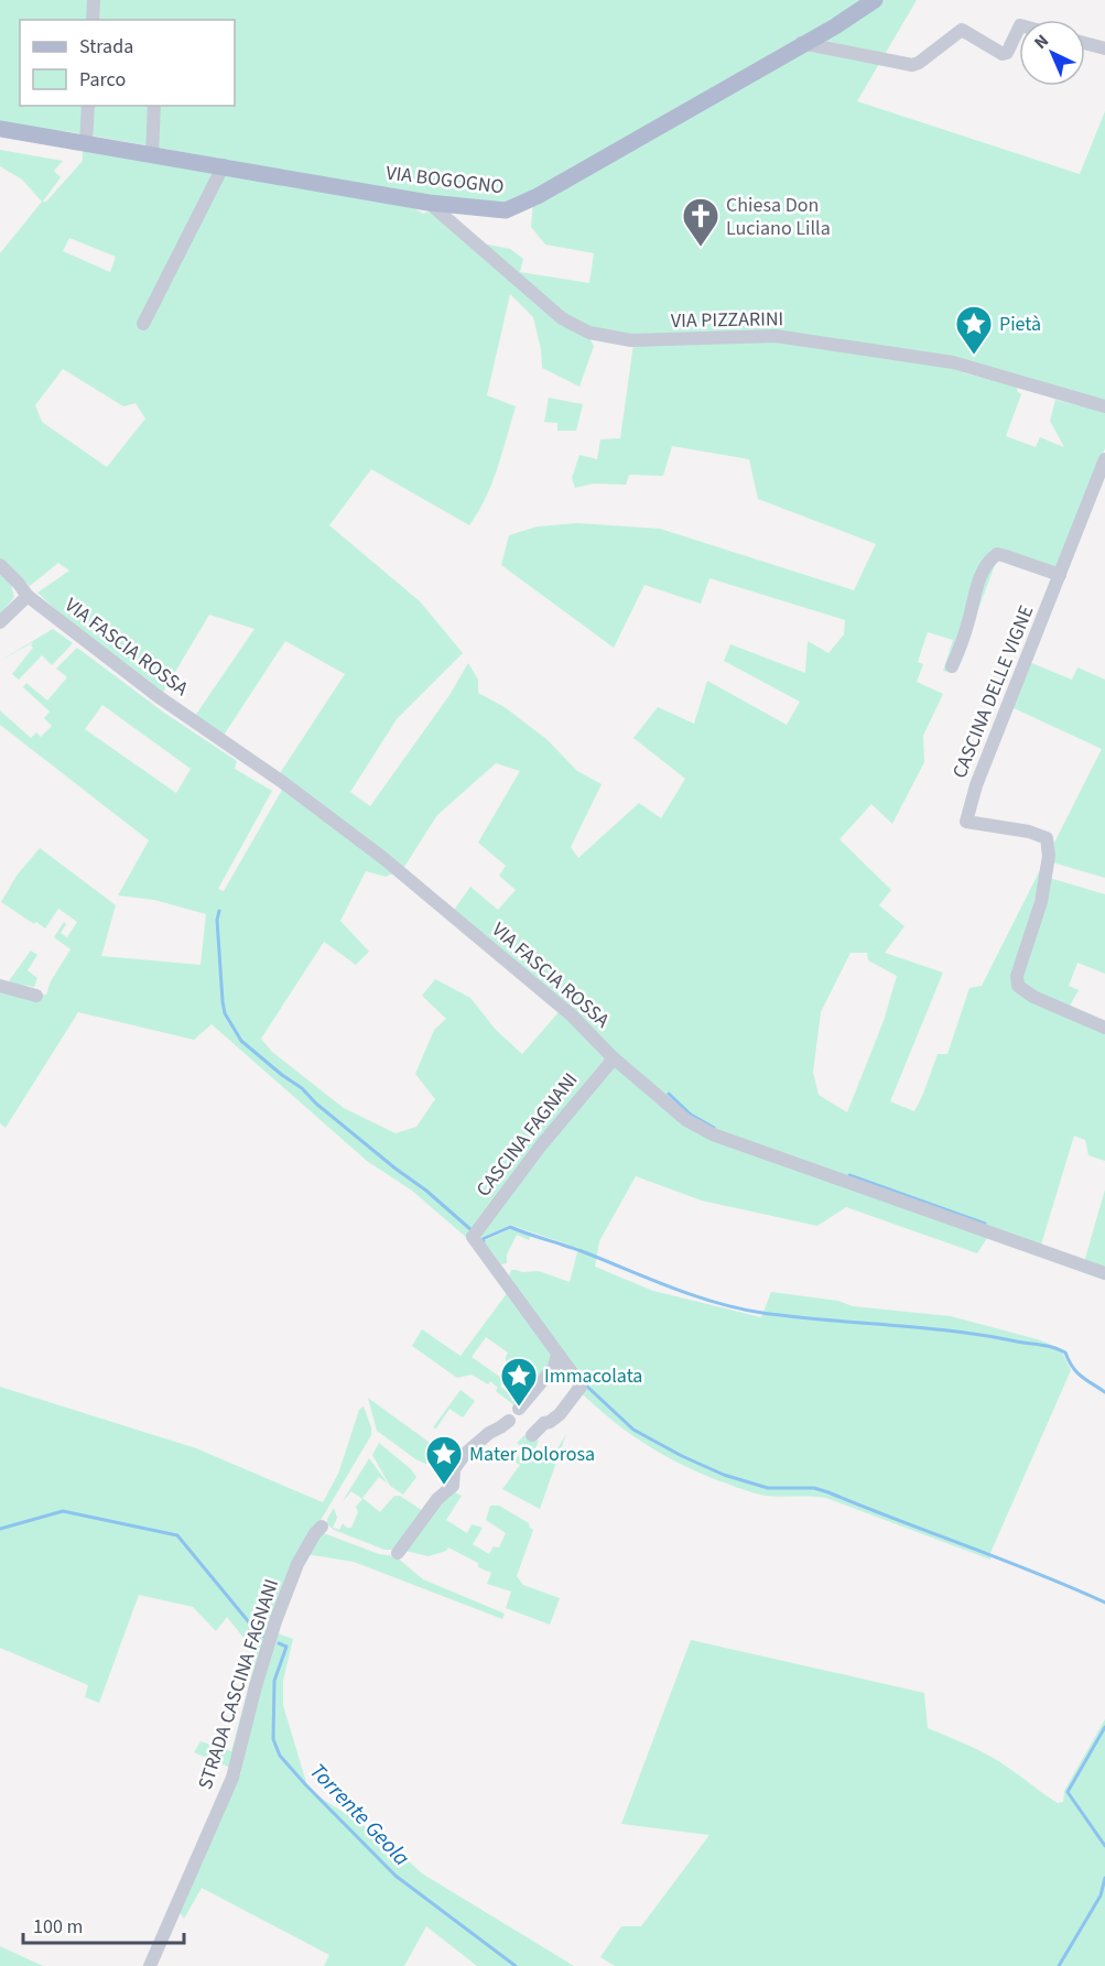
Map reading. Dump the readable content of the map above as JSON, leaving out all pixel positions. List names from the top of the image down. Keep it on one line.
{"streets":{"main road":["VIA BOGOGNO"],"street":["VIA PIZZARINI","VIA FASCIA ROSSA","CASCINA DELLE VIGNE","CASCINA FAGNANI","STRADA CASCINA FAGNANI"]},"crossings":[["VIA BOGOGNO","VIA PIZZARINI"],["VIA FASCIA ROSSA","CASCINA FAGNANI"]],"water":["Torrente Geola"],"places":{"church":["Chiesa Don Luciano Lilla"],"place":["Pietà","Immacolata","Mater Dolorosa"]},"legend":["Strada","Parco"],"scale_bar":"100 m","north":"top left"}
